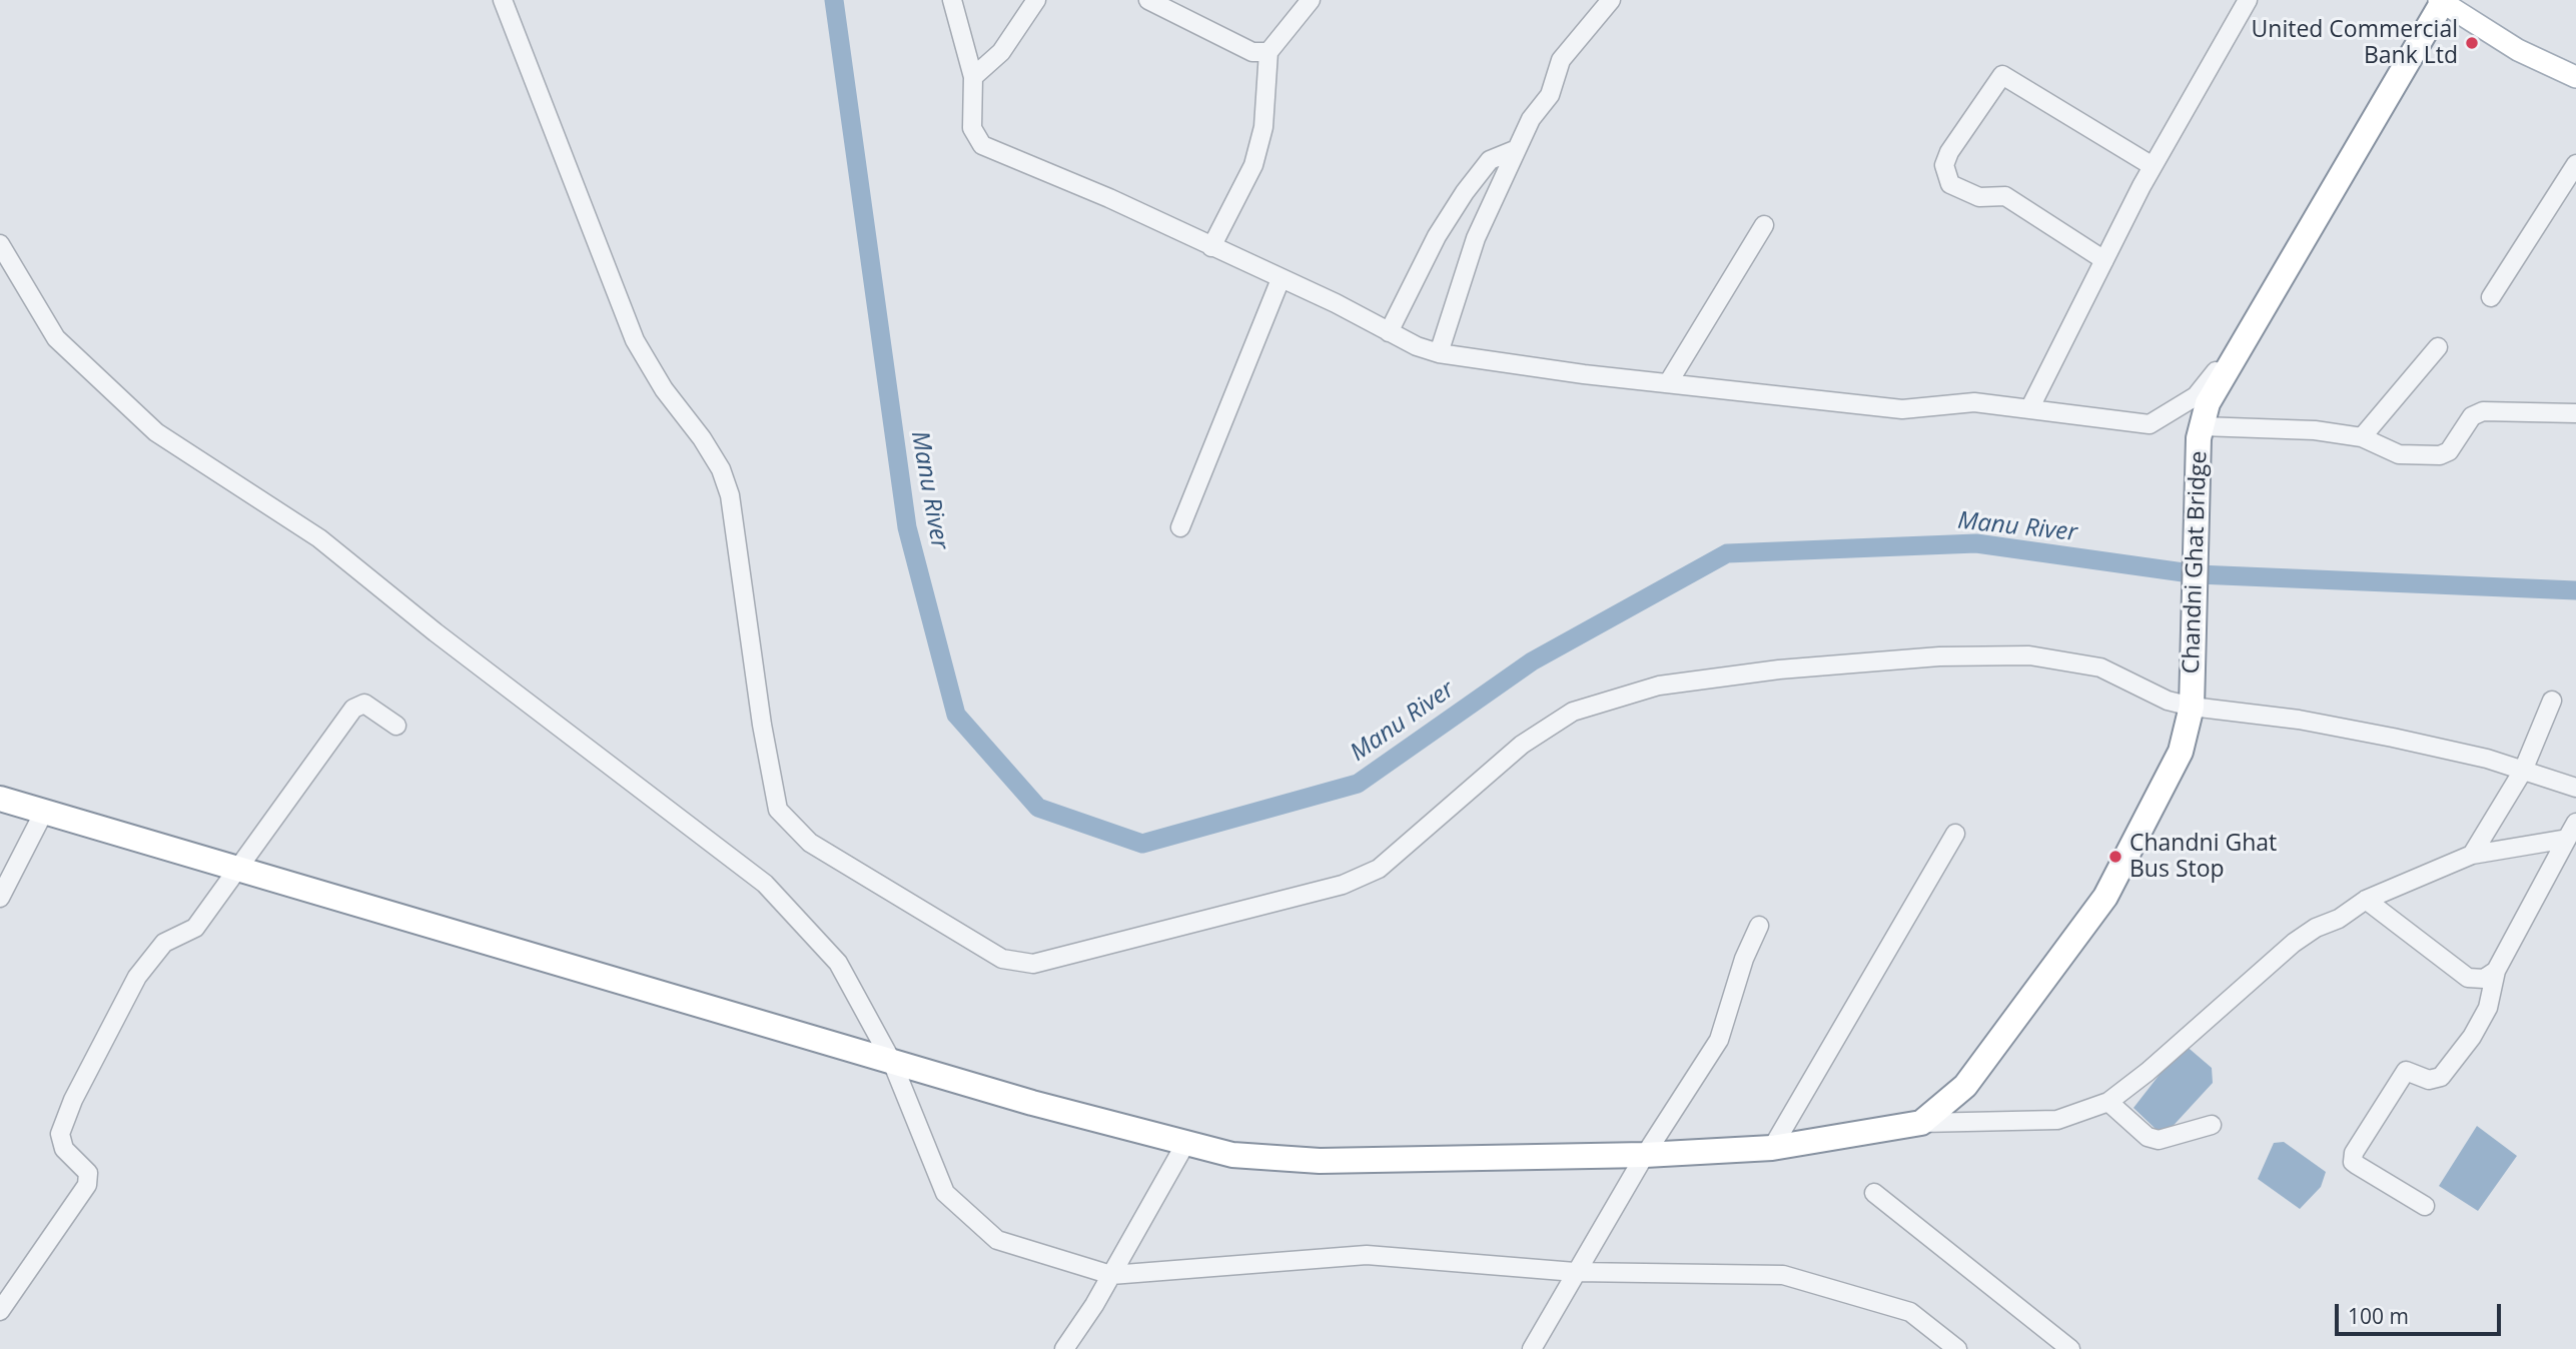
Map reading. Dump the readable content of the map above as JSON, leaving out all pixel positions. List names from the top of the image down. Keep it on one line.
{"streets":{"highway":["Chandni Ghat Bridge"]},"water":["Manu River"],"places":["United Commercial Bank Ltd","Chandni Ghat Bus Stop"],"scale_bar":"100 m"}
